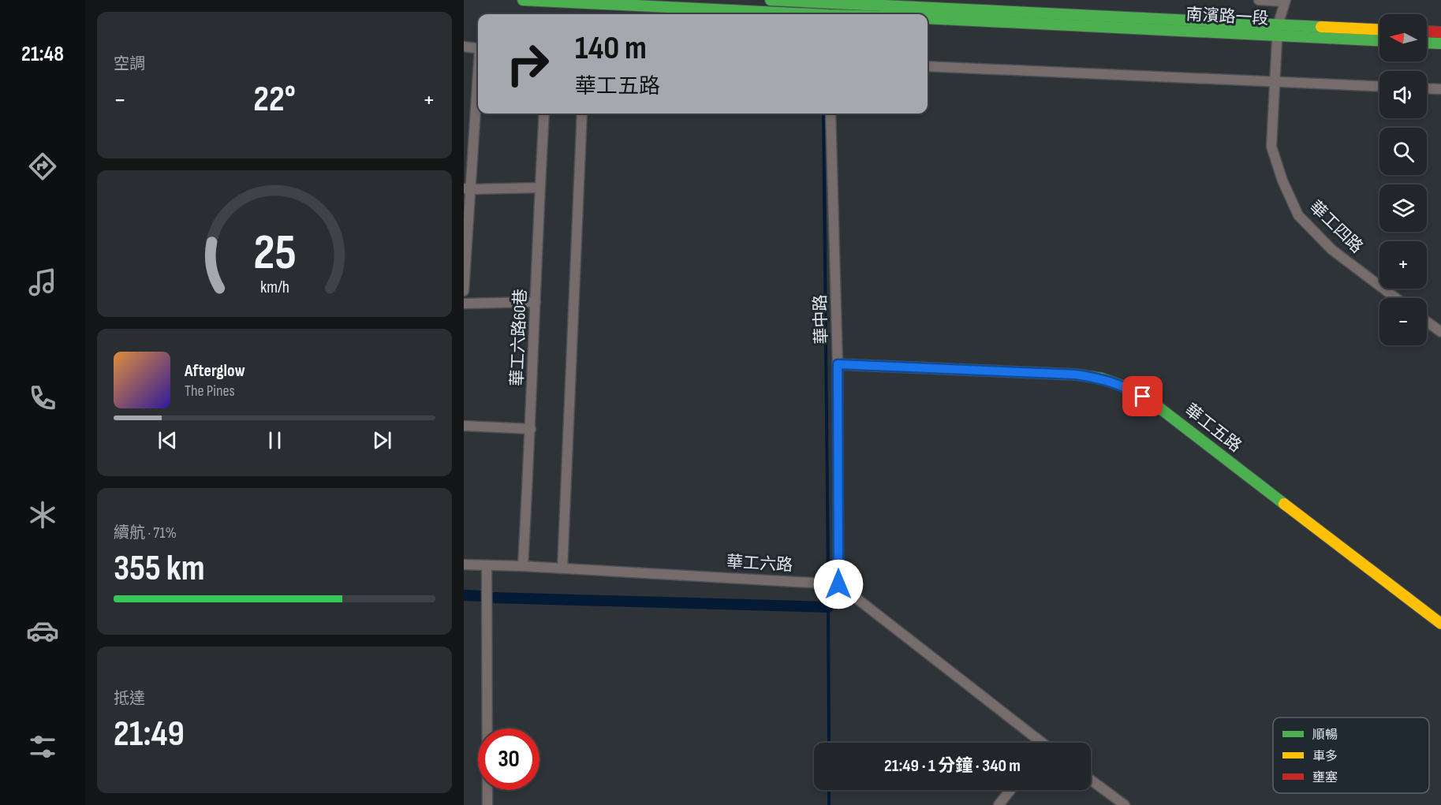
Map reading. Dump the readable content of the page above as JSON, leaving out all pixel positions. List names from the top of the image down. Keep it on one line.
{"streets":{"main road":["南濱路一段","華工五路"],"street":["華工四路","華中路","華工六路60巷","華工六路"]},"crossings":[["南濱路一段","華工四路"],["華中路","華工五路"],["華中路","華工六路"],["華工六路60巷","華工六路"]],"legend":["順暢","車多","壅塞"],"north":"left","page":{"tabs":"21:48","tile":["空調",["續航 · 71%","355 km"],["抵達","21:49"]],"map_buttons":["+","−"],"turn":["140 m","華工五路"],"heat":["−","22°","+"],"song":["Afterglow","The Pines"],"limit":"30","trip":"21:49 · 1 分鐘 · 340 m","gauge":["25","km/h"]}}
